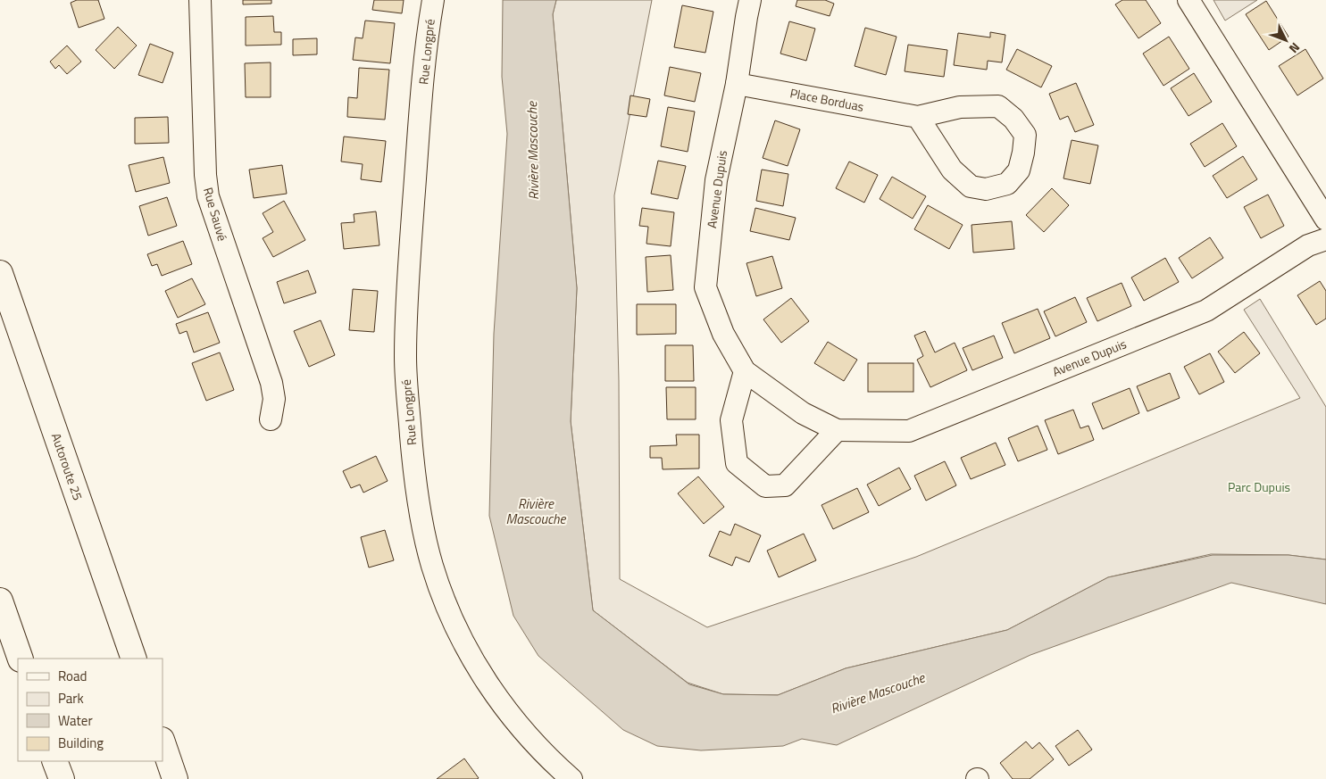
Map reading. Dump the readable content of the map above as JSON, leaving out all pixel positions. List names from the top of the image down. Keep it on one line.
{"streets":{"highway":["Autoroute 25"],"street":["Rue Longpré","Place Borduas","Avenue Dupuis","Rue Sauvé"]},"crossings":[["Place Borduas","Avenue Dupuis"]],"water":["Rivière Mascouche"],"parks":["Parc Dupuis"],"legend":["Road","Park","Water","Building"],"north":"bottom right"}
